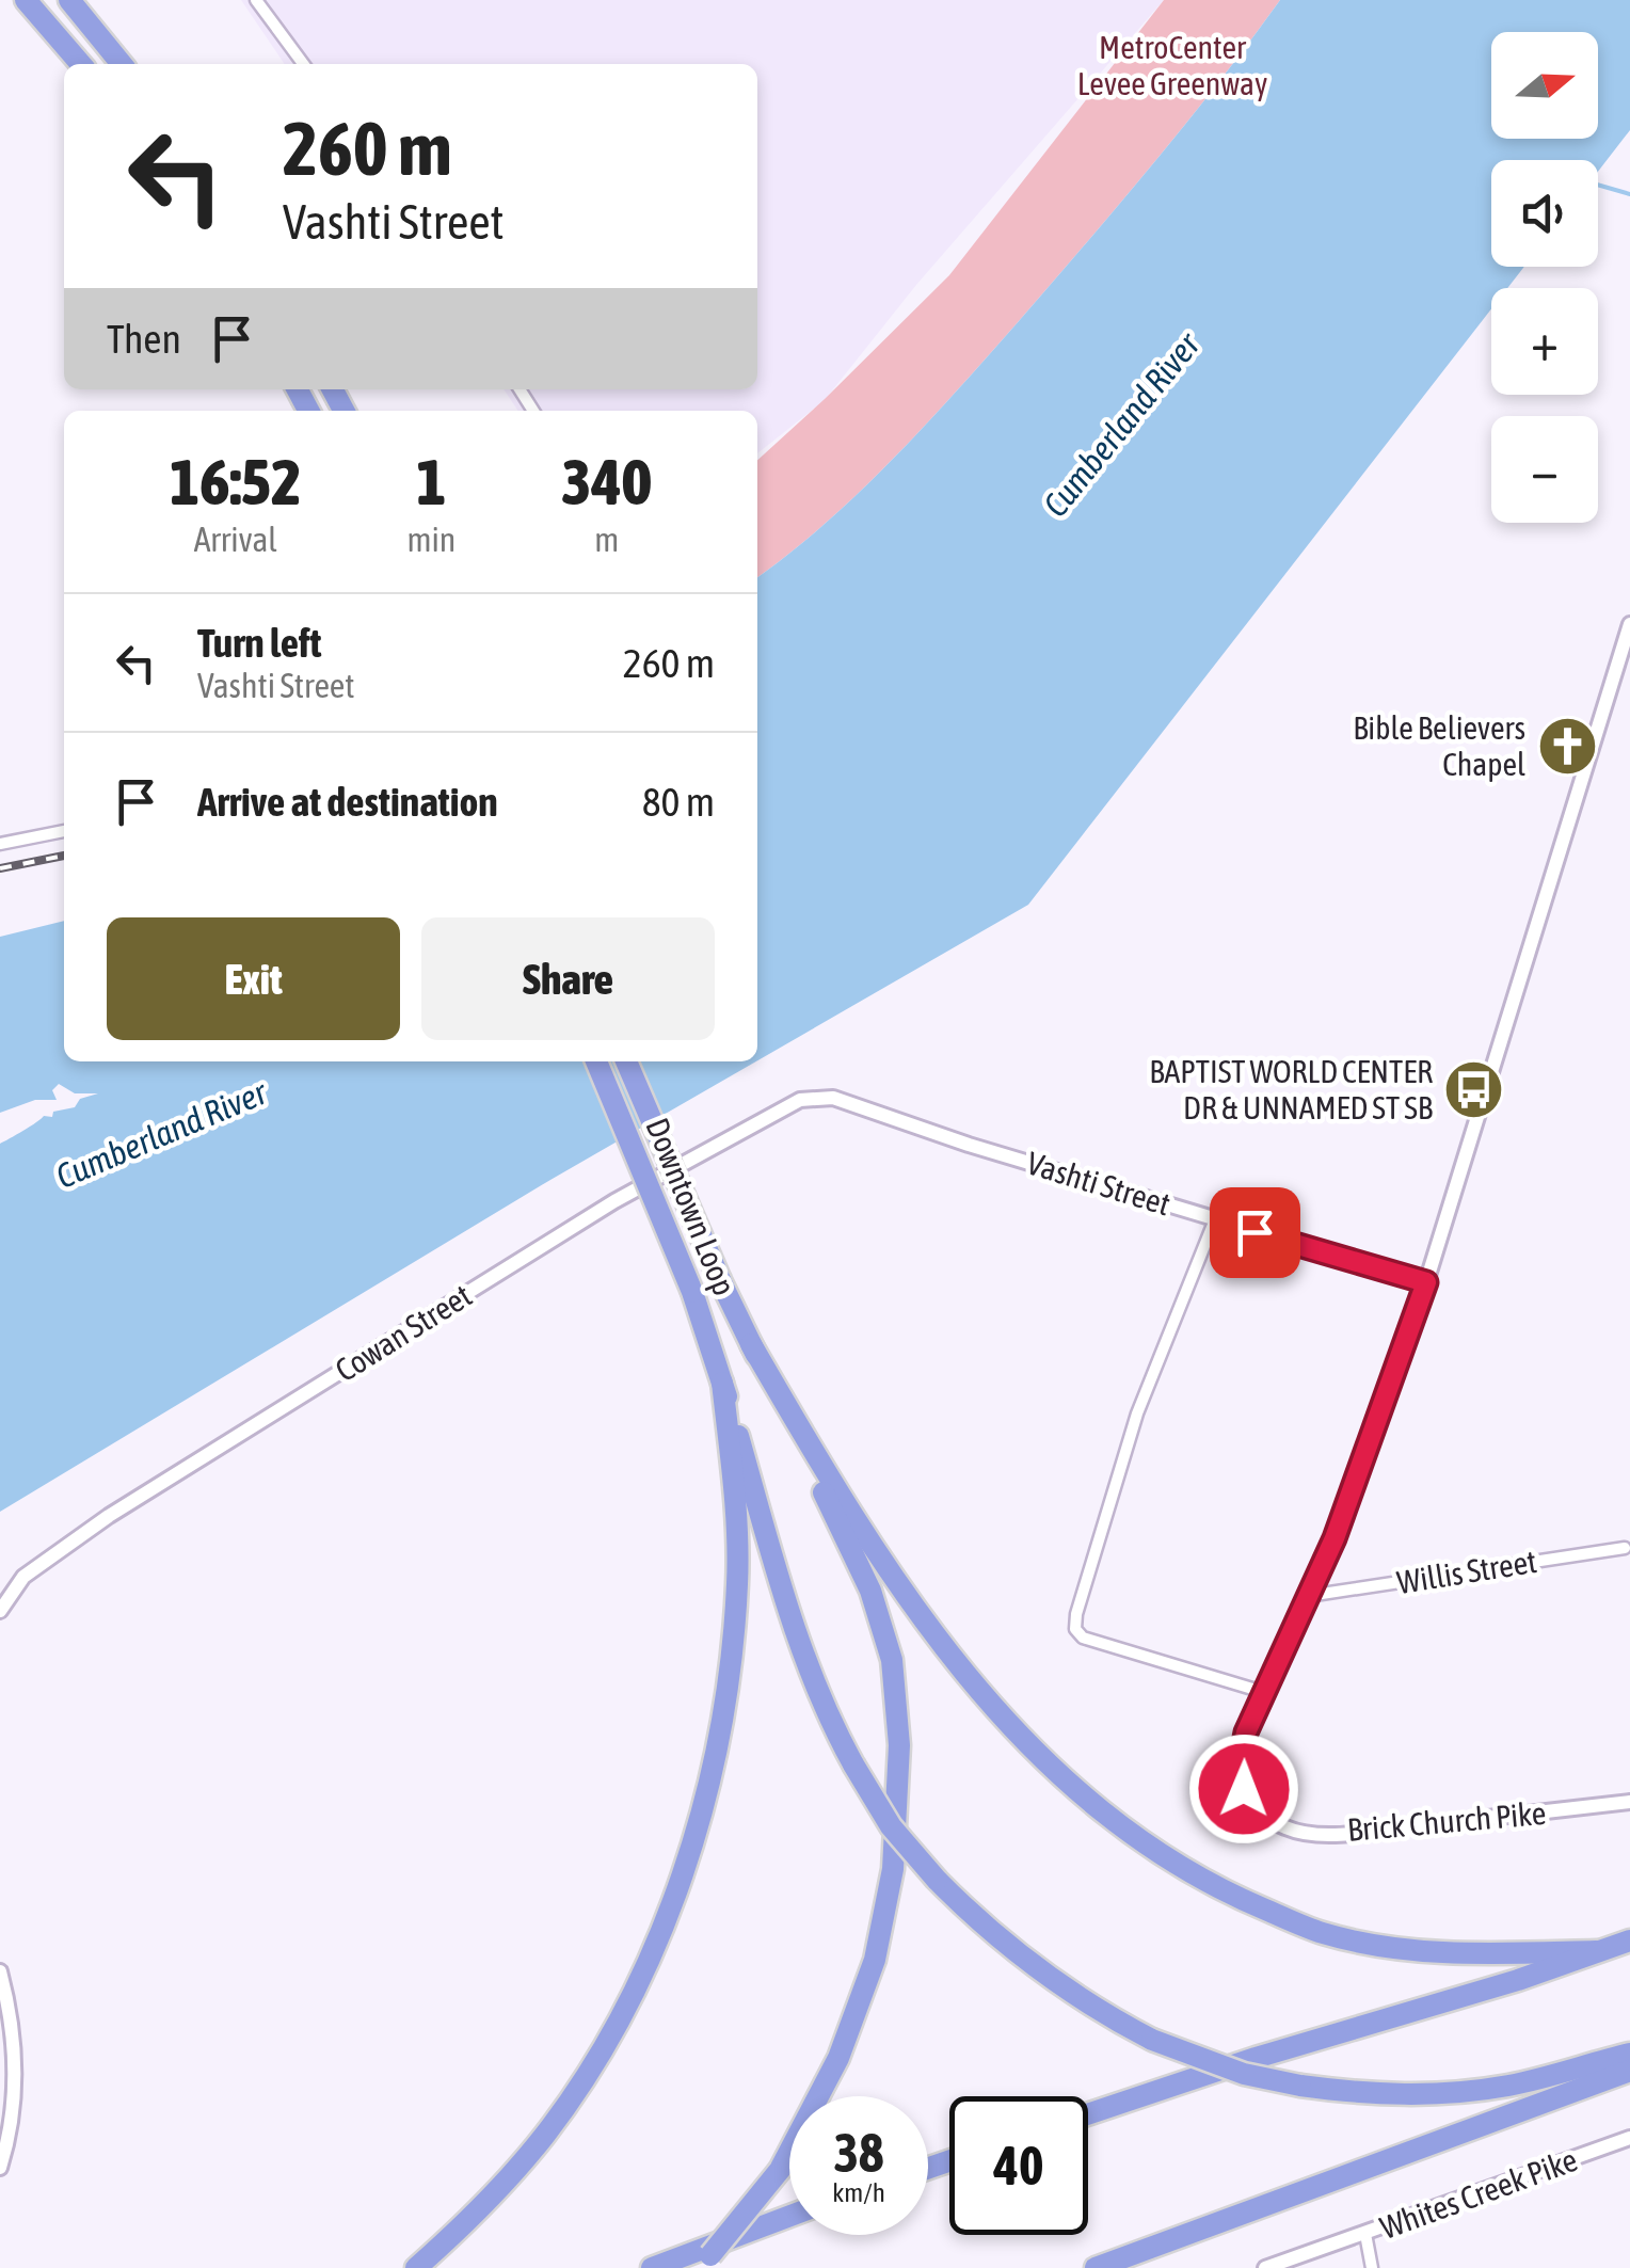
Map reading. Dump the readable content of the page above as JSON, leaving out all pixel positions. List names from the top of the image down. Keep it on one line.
{"streets":{"highway":["Downtown Loop"],"street":["Vashti Street","Cowan Street","Willis Street","Brick Church Pike","Whites Creek Pike"]},"crossings":[["Vashti Street","Cowan Street"]],"water":["Cumberland River"],"parks":["MetroCenter Levee Greenway"],"places":{"church":["Bible Believers Chapel"],"bus stop":["BAPTIST WORLD CENTER DR & UNNAMED ST SB"]},"north":"right","page":{"map_buttons":["+","−"],"turn":["260 m","Vashti Street"],"then":"Then","eta":["16:52","Arrival","1","min","340","m"],"list":[{"name":"Turn left","note":"Vashti Street","value":"260 m"},{"name":"Arrive at destination","value":"80 m"}],"buttons":["Exit","Share"],"speed":"38 km/h","limit":"40"}}
